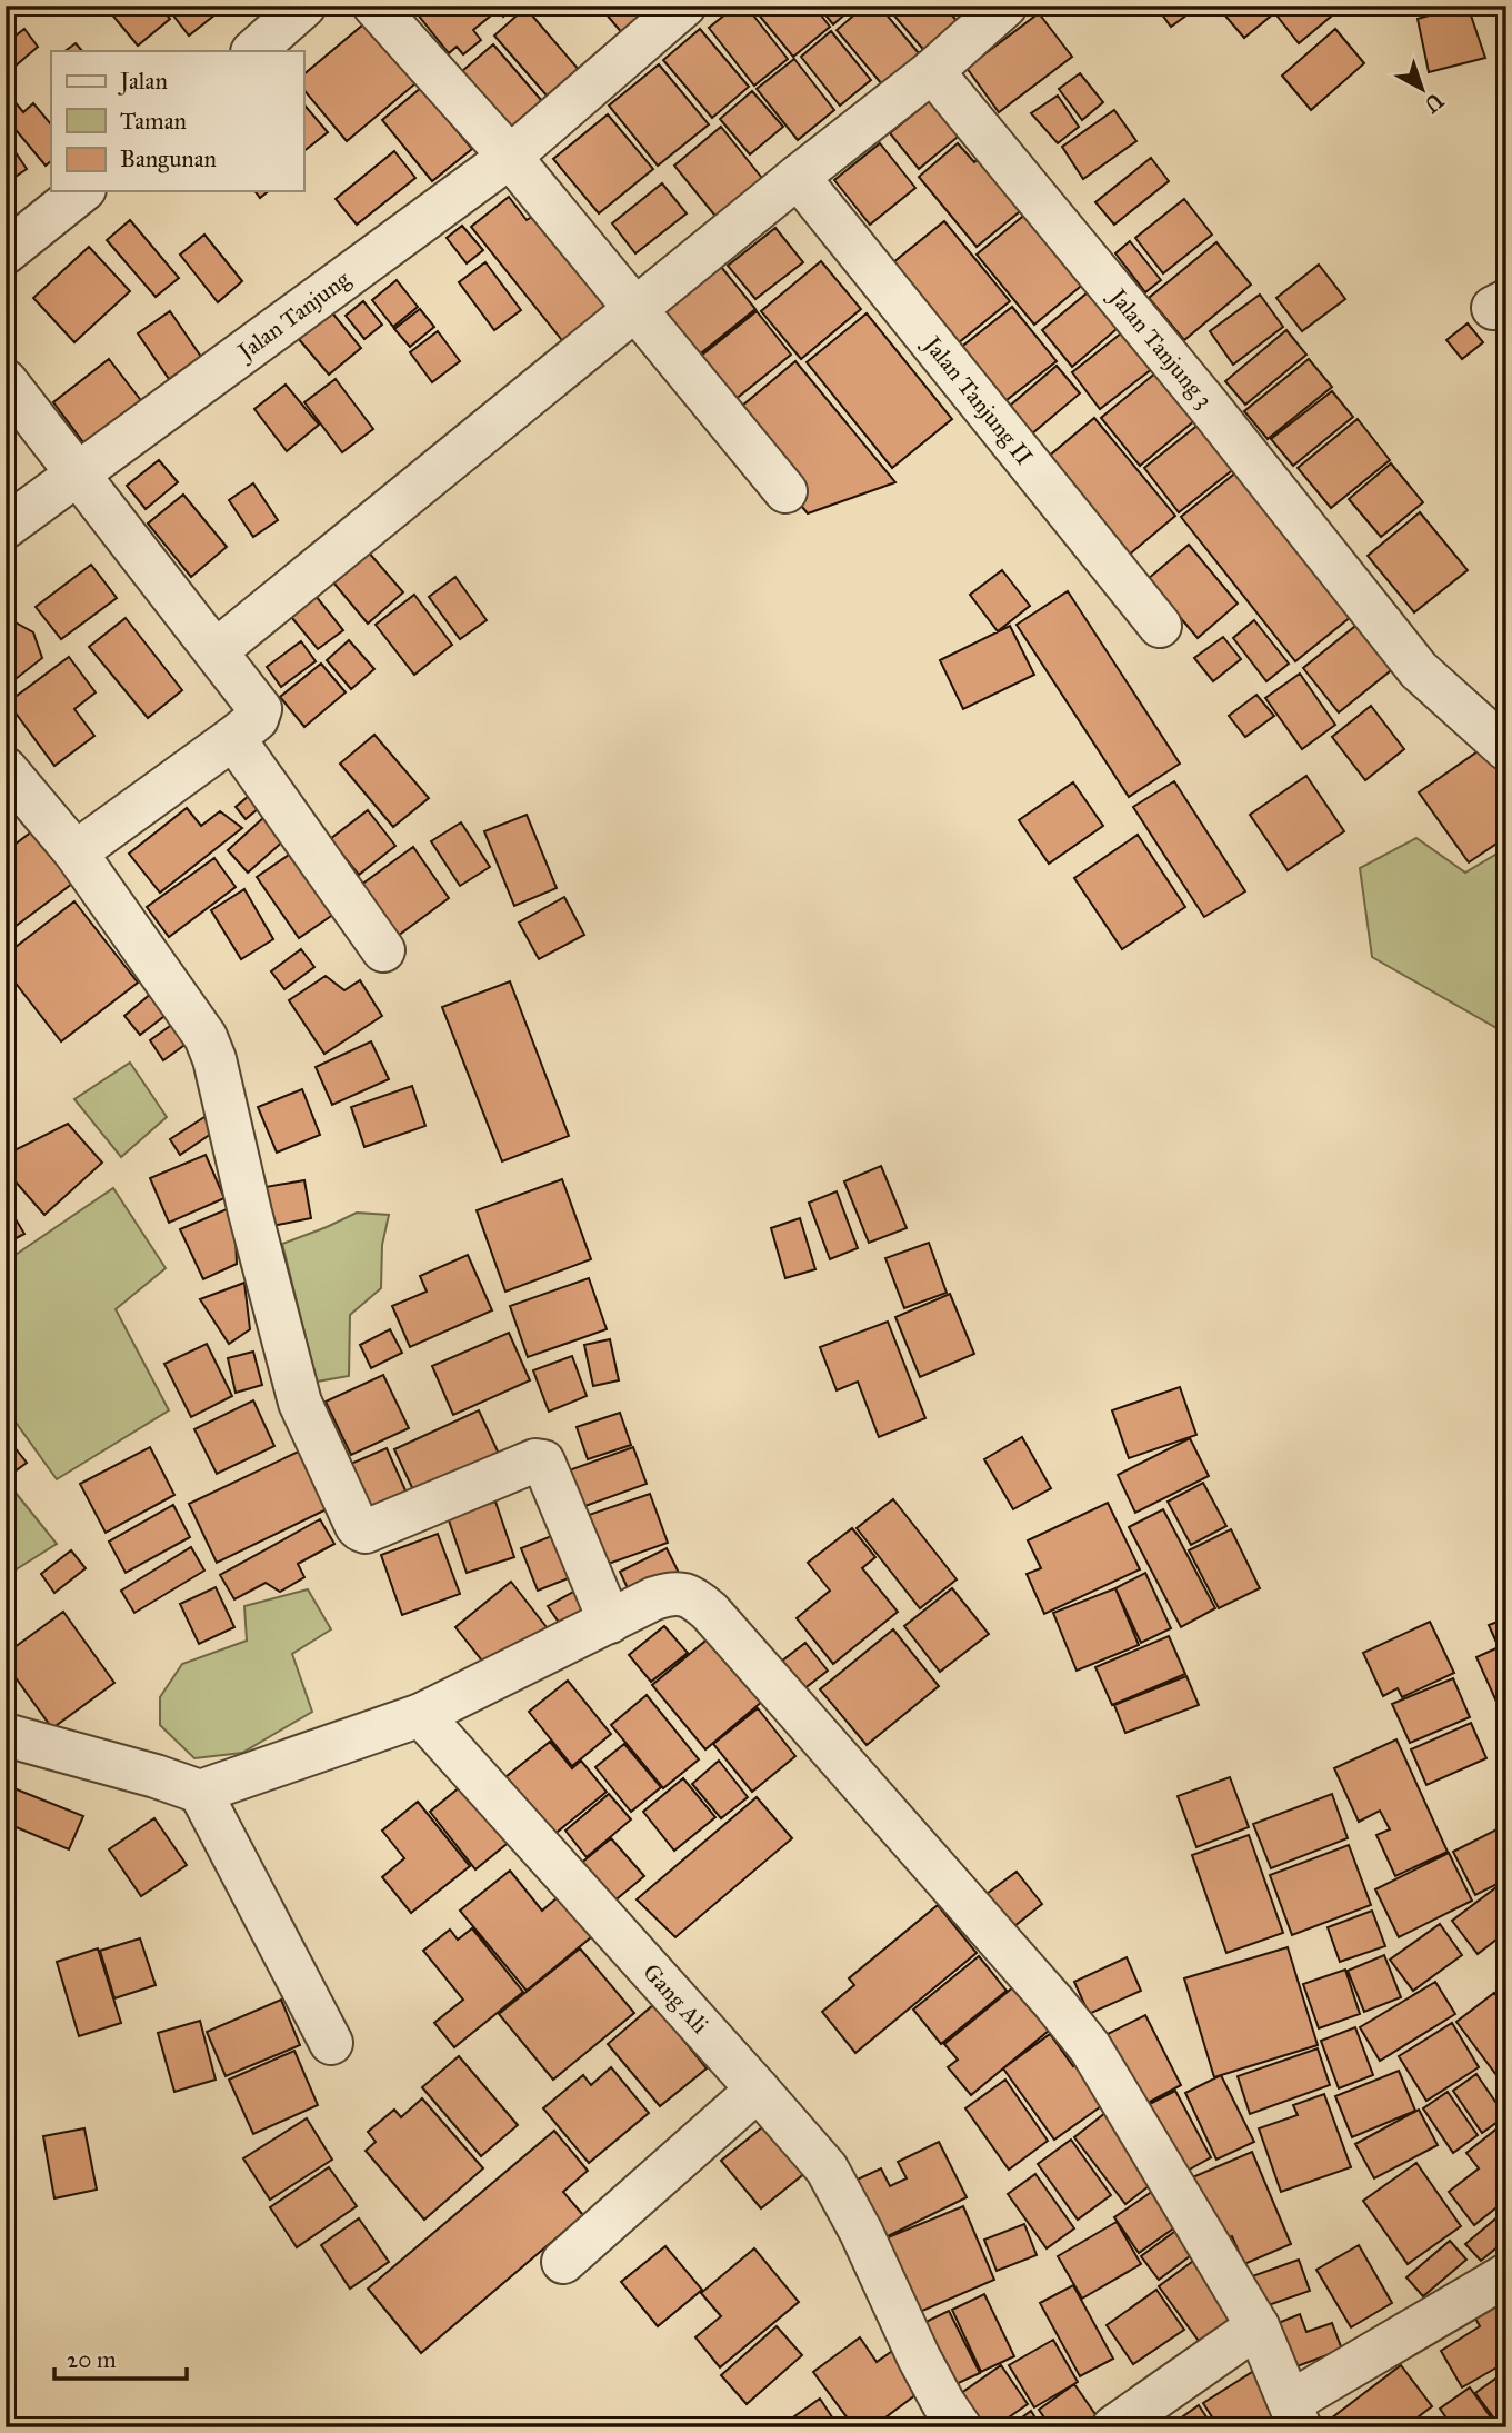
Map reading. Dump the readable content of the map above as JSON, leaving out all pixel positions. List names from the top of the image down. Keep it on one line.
{"streets":{"street":["Jalan Tanjung","Jalan Tanjung 3","Jalan Tanjung II","Gang Ali"]},"legend":["Jalan","Taman","Bangunan"],"scale_bar":"20 m","north":"bottom right"}
